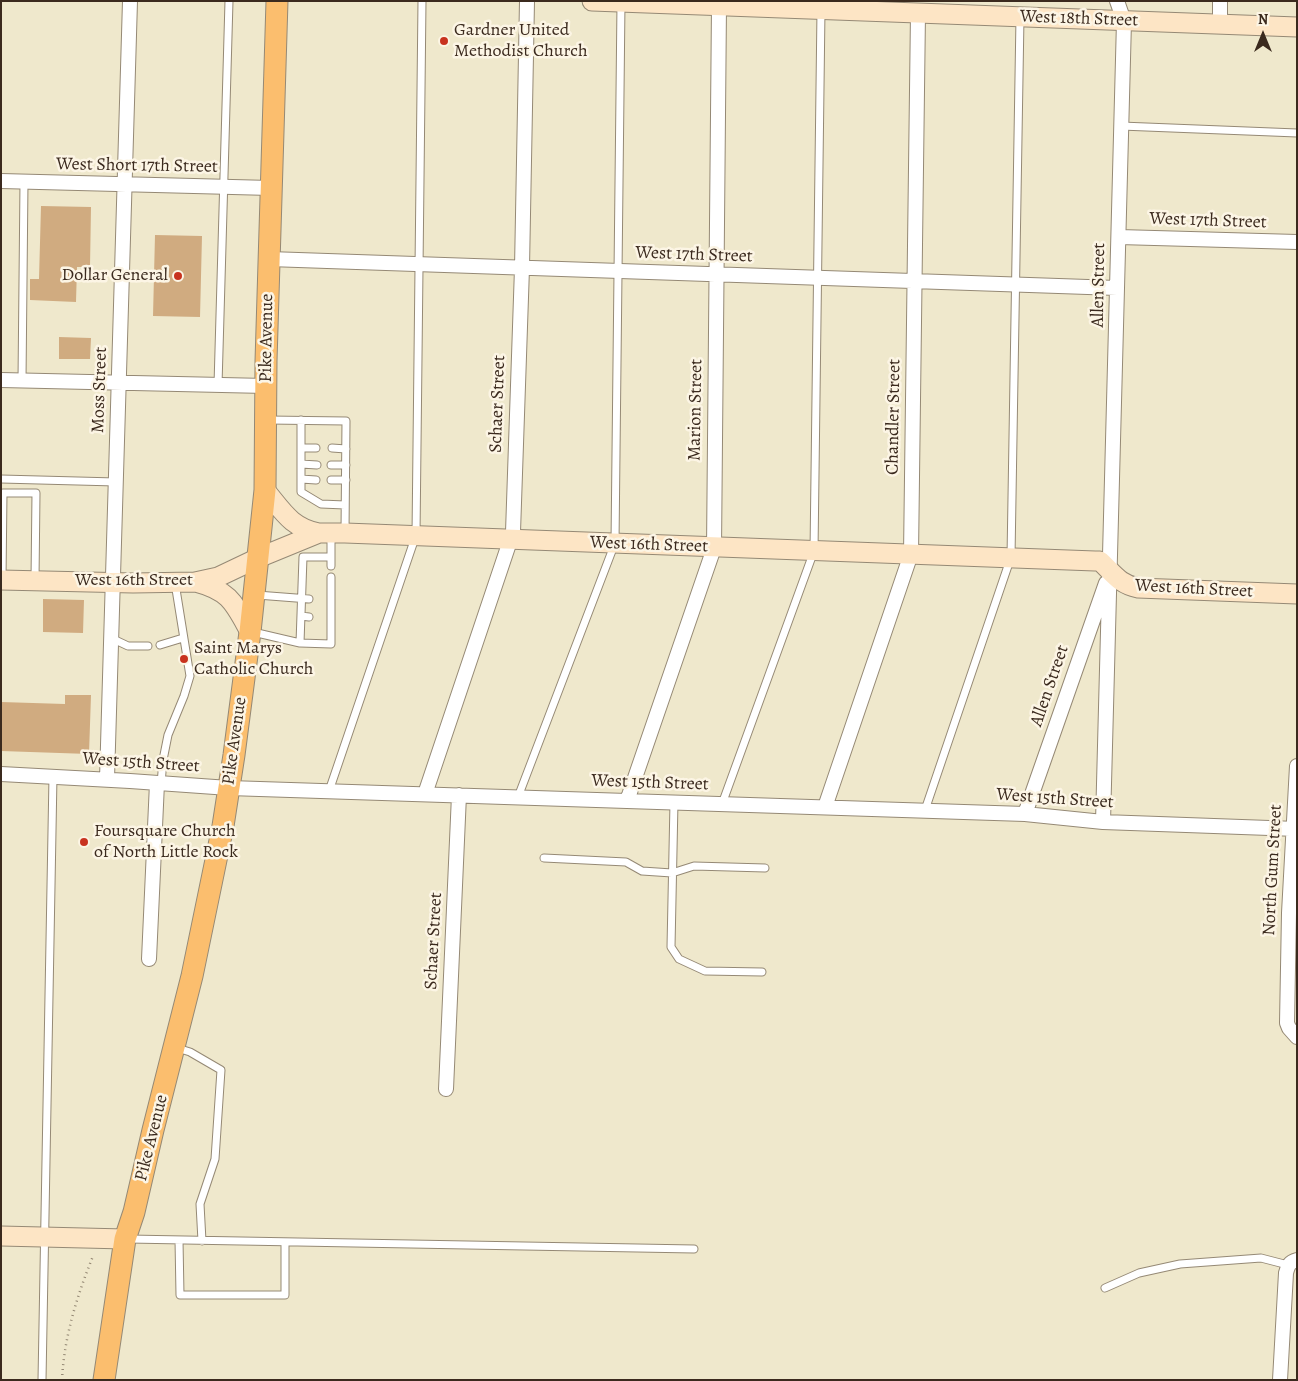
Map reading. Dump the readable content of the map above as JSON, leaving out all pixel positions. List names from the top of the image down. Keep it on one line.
{"streets":{"main road":["Pike Avenue"],"street":["West 18th Street","West Short 17th Street","West 17th Street","Allen Street","Moss Street","Schaer Street","Marion Street","Chandler Street","West 16th Street","West 15th Street","North Gum Street"]},"crossings":[["West 18th Street","Allen Street"],["West 18th Street","Marion Street"],["West 18th Street","Chandler Street"],["West Short 17th Street","Pike Avenue"],["West Short 17th Street","Moss Street"],["West 17th Street","Allen Street"],["West 17th Street","Pike Avenue"],["West 17th Street","Schaer Street"],["West 17th Street","Marion Street"],["West 17th Street","Chandler Street"],["Allen Street","West 16th Street"],["Allen Street","West 15th Street"],["Pike Avenue","West 16th Street"],["Pike Avenue","West 15th Street"],["Moss Street","West 16th Street"],["Moss Street","West 15th Street"],["Schaer Street","West 16th Street"],["Schaer Street","West 15th Street"],["Marion Street","West 16th Street"],["Marion Street","West 15th Street"],["Chandler Street","West 16th Street"],["Chandler Street","West 15th Street"],["West 15th Street","North Gum Street"]],"places":["Gardner United Methodist Church","Dollar General","Saint Marys Catholic Church","Foursquare Church of North Little Rock"],"north":"top"}
